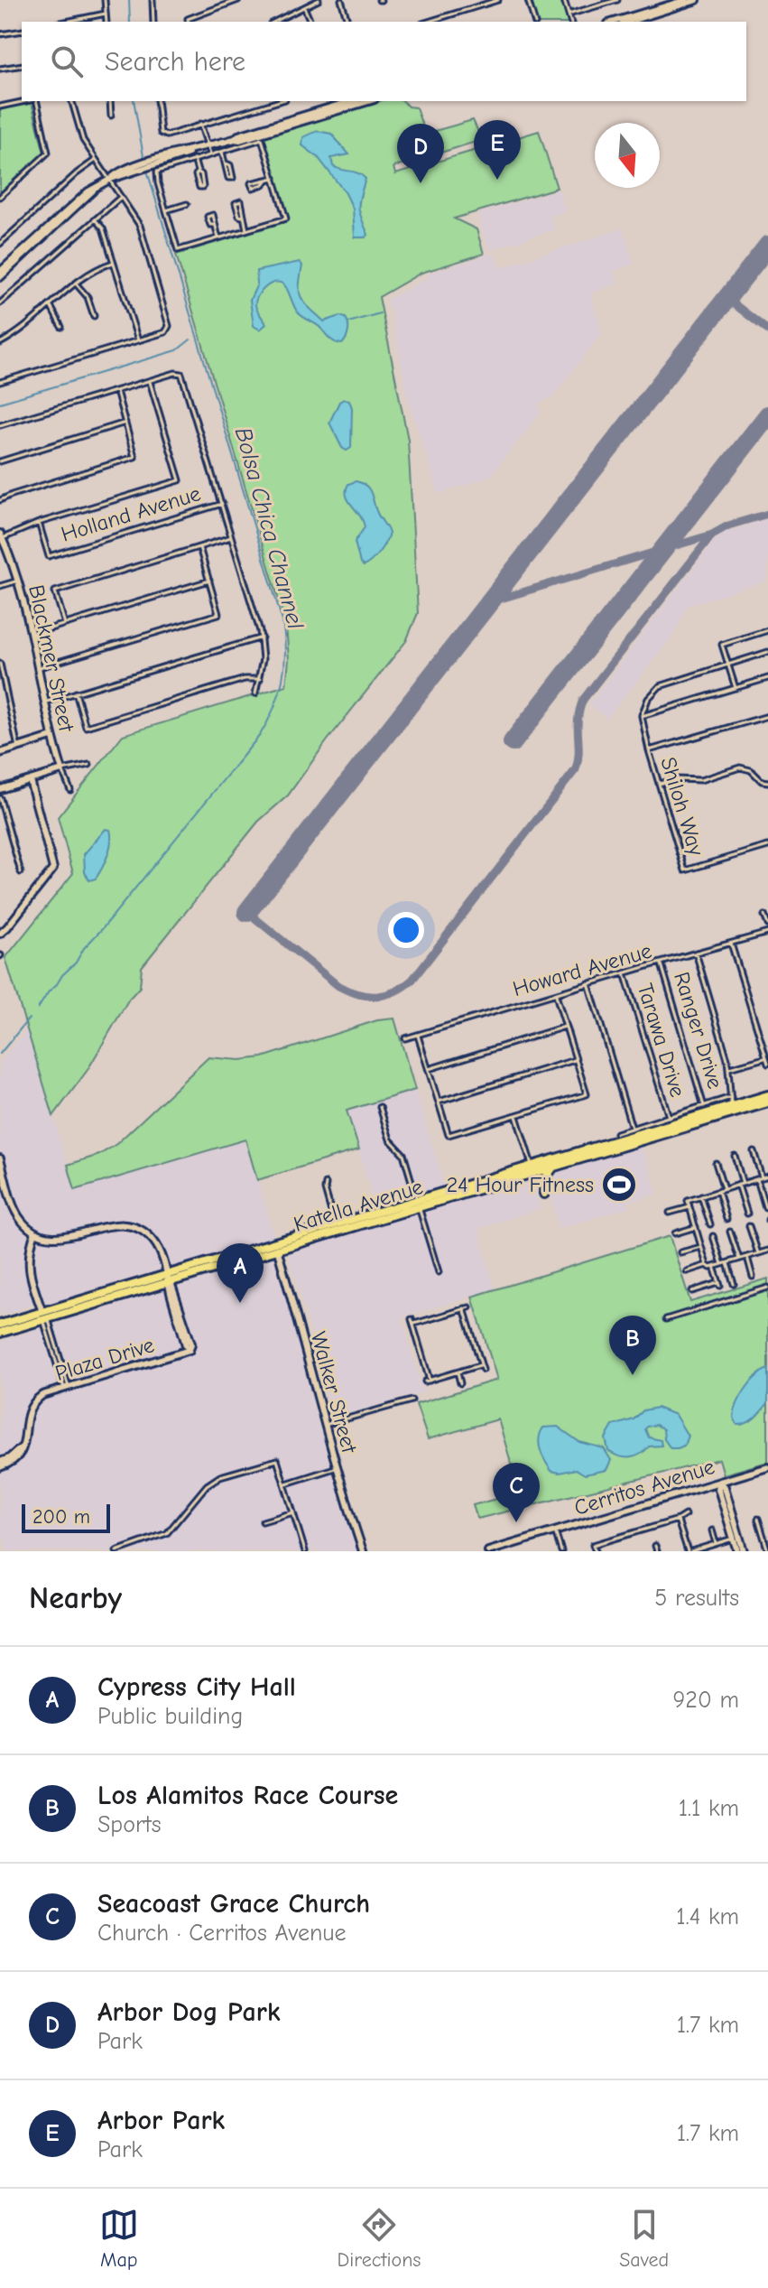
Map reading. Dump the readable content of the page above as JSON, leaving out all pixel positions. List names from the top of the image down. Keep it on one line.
{"streets":{"main road":["Blackmer Street","Katella Avenue","Plaza Drive","Walker Street","Cerritos Avenue"],"street":["Holland Avenue","Shiloh Way","Howard Avenue","Ranger Drive","Tarawa Drive"]},"crossings":[["Howard Avenue","Ranger Drive"],["Howard Avenue","Tarawa Drive"],["Katella Avenue","Plaza Drive"],["Katella Avenue","Walker Street"]],"water":["Bolsa Chica Channel"],"places":{"sports":["24 Hour Fitness"]},"scale_bar":"200 m","north":"bottom","page":{"search":"Search here","pins":["E","D","A","B","C"],"scale":"200 m","heading":["Nearby","5 results"],"list":[{"mark":"A","name":"Cypress City Hall","note":"Public building","value":"920 m"},{"mark":"B","name":"Los Alamitos Race Course","note":"Sports","value":"1.1 km"},{"mark":"C","name":"Seacoast Grace Church","note":"Church · Cerritos Avenue","value":"1.4 km"},{"mark":"D","name":"Arbor Dog Park","note":"Park","value":"1.7 km"},{"mark":"E","name":"Arbor Park","note":"Park","value":"1.7 km"}],"nav":["Map","Directions","Saved"]}}
